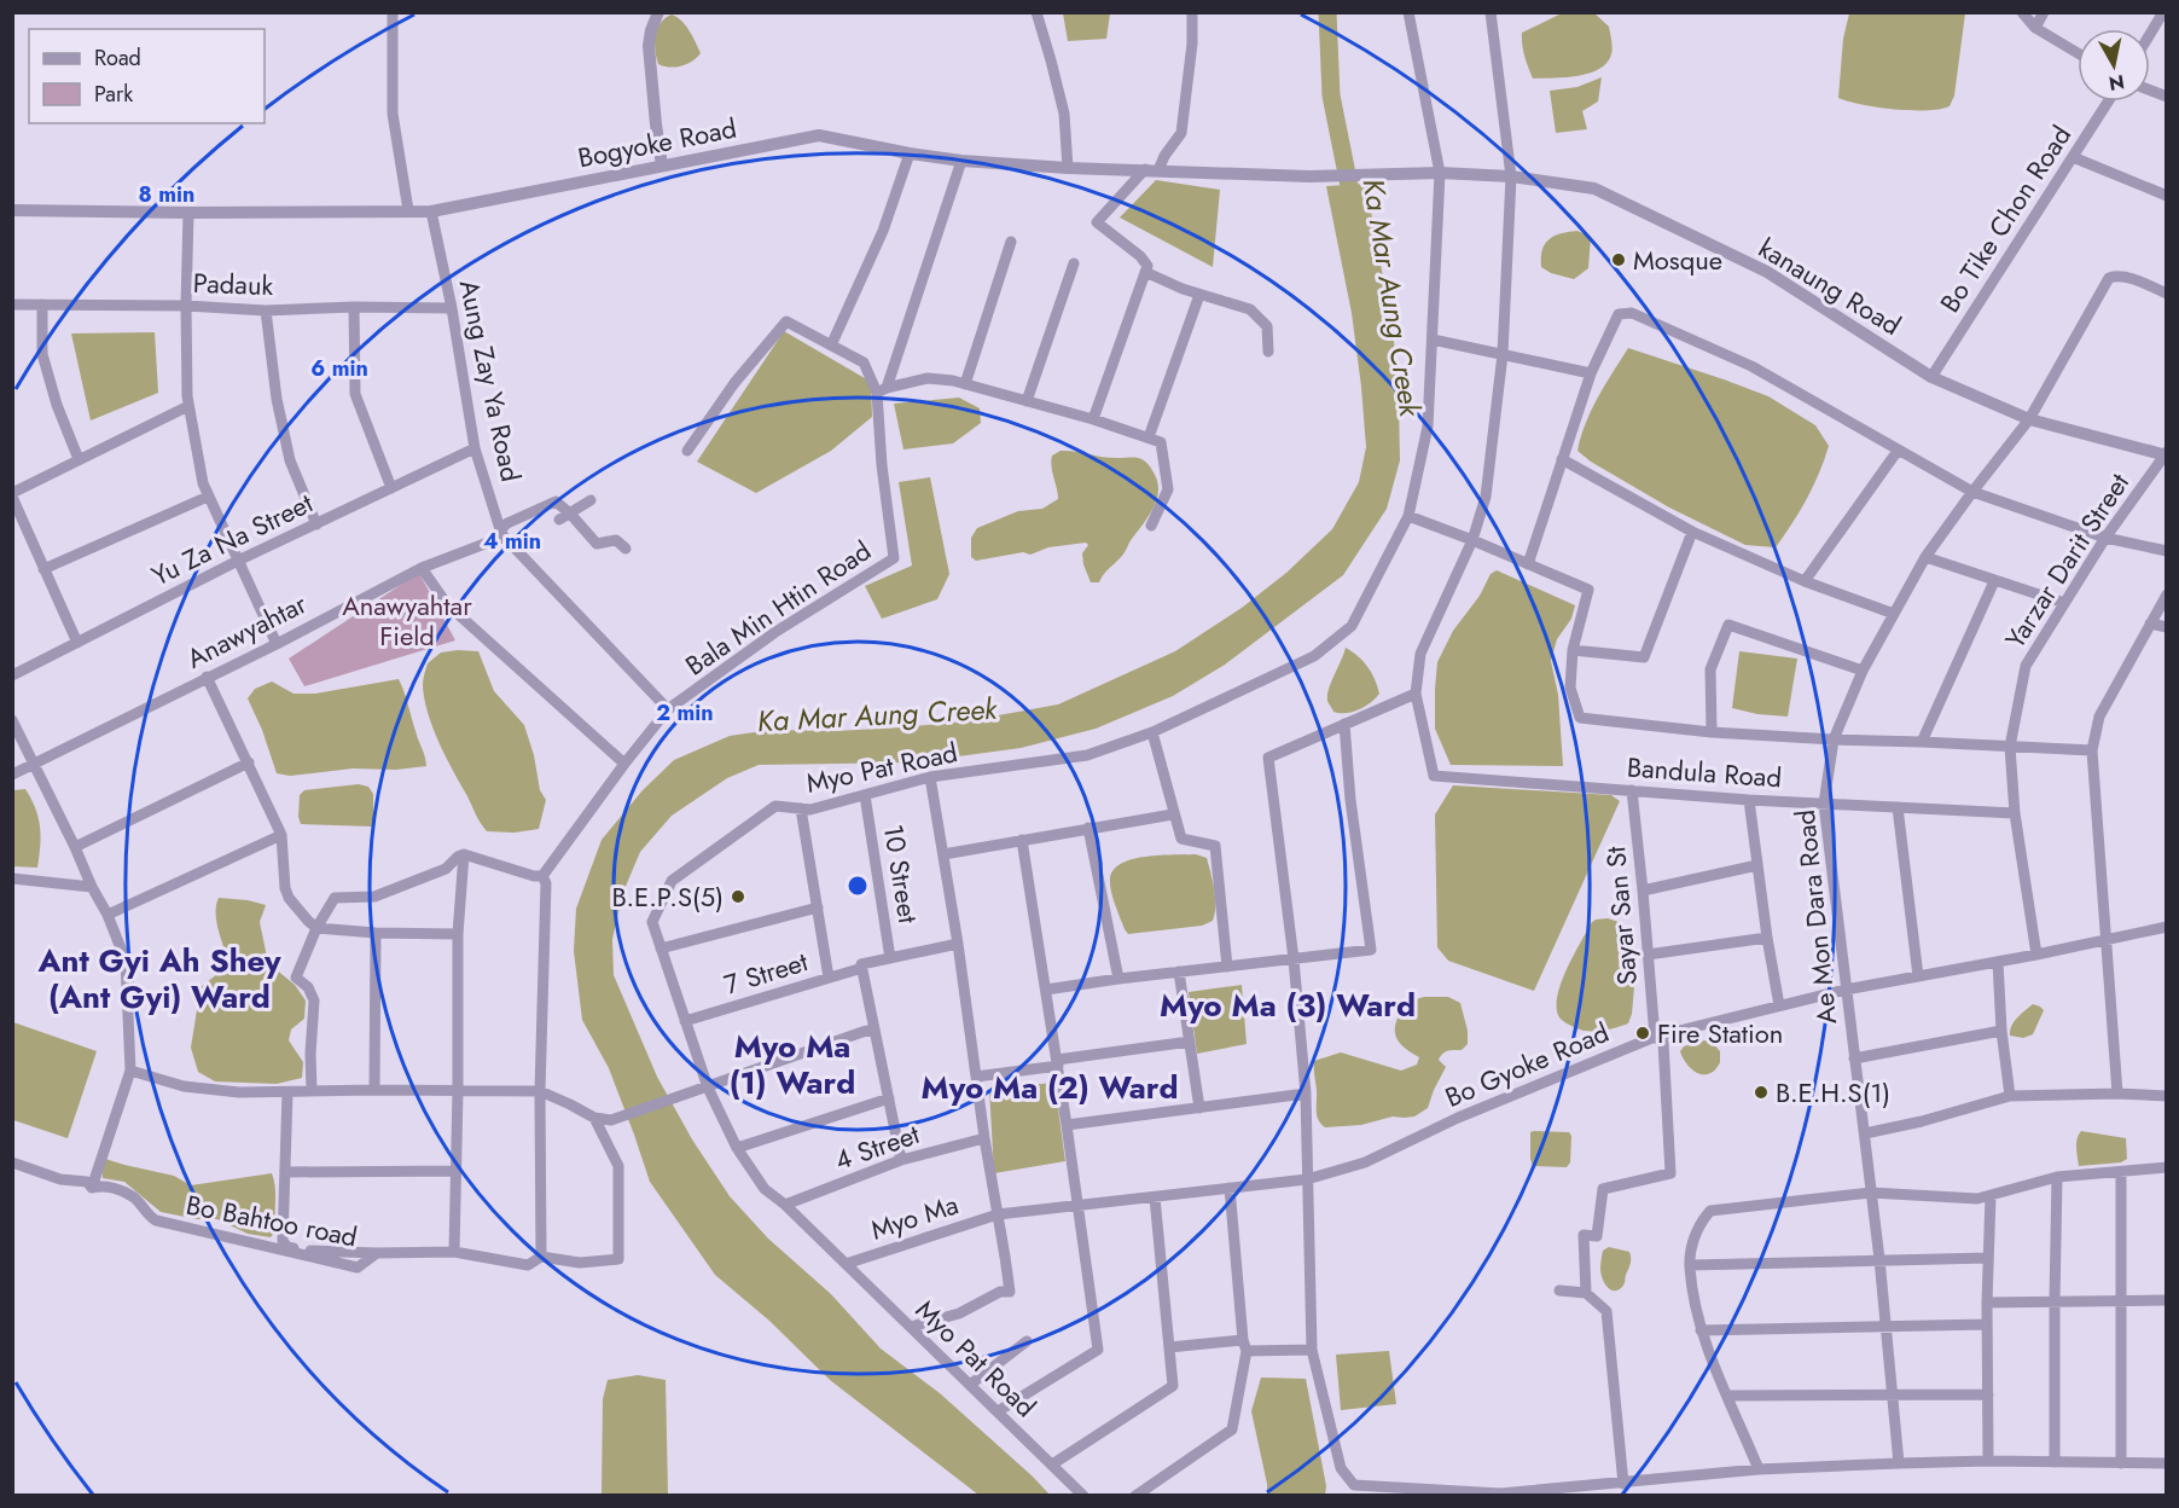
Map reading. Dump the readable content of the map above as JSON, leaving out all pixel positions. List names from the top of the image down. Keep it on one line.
{"streets":{"street":["Bogyoke Road","Bo Tike Chon Road","Padauk","kanaung Road","Aung Zay Ya Road","Yu Za Na Street","Yarzar Darit Street","Bala Min Htin Road","Anawyahtar","Myo Pat Road","Bandula Road","10 Street","Sayar San St","Ae Mon Dara Road","7 Street","Bo Gyoke Road","4 Street","Myo Ma","Bo Bahtoo road"]},"crossings":[["Bogyoke Road","kanaung Road"],["Bogyoke Road","Aung Zay Ya Road"],["Bo Tike Chon Road","kanaung Road"],["Padauk","Aung Zay Ya Road"],["kanaung Road","Yarzar Darit Street"],["kanaung Road","Myo Pat Road"],["kanaung Road","Ae Mon Dara Road"],["Aung Zay Ya Road","Yu Za Na Street"],["Aung Zay Ya Road","Bala Min Htin Road"],["Aung Zay Ya Road","Anawyahtar"],["Yarzar Darit Street","Bandula Road"],["Yarzar Darit Street","Bo Gyoke Road"],["Myo Pat Road","10 Street"],["Myo Pat Road","7 Street"],["Myo Pat Road","4 Street"],["Myo Pat Road","Myo Ma"],["Bandula Road","Sayar San St"],["Bandula Road","Ae Mon Dara Road"],["10 Street","7 Street"],["Sayar San St","Bo Gyoke Road"],["Ae Mon Dara Road","Bo Gyoke Road"],["Bo Gyoke Road","Myo Ma"]],"districts":["Ant Gyi Ah Shey (Ant Gyi) Ward","Myo Ma (3) Ward","Myo Ma (1) Ward","Myo Ma (2) Ward"],"water":["Ka Mar Aung Creek"],"parks":["Anawyahtar Field"],"places":["Mosque","B.E.P.S(5)","Fire Station","B.E.H.S(1)"],"legend":["Road","Park"],"north":"bottom","rings":["8 min","6 min","4 min","2 min"]}
